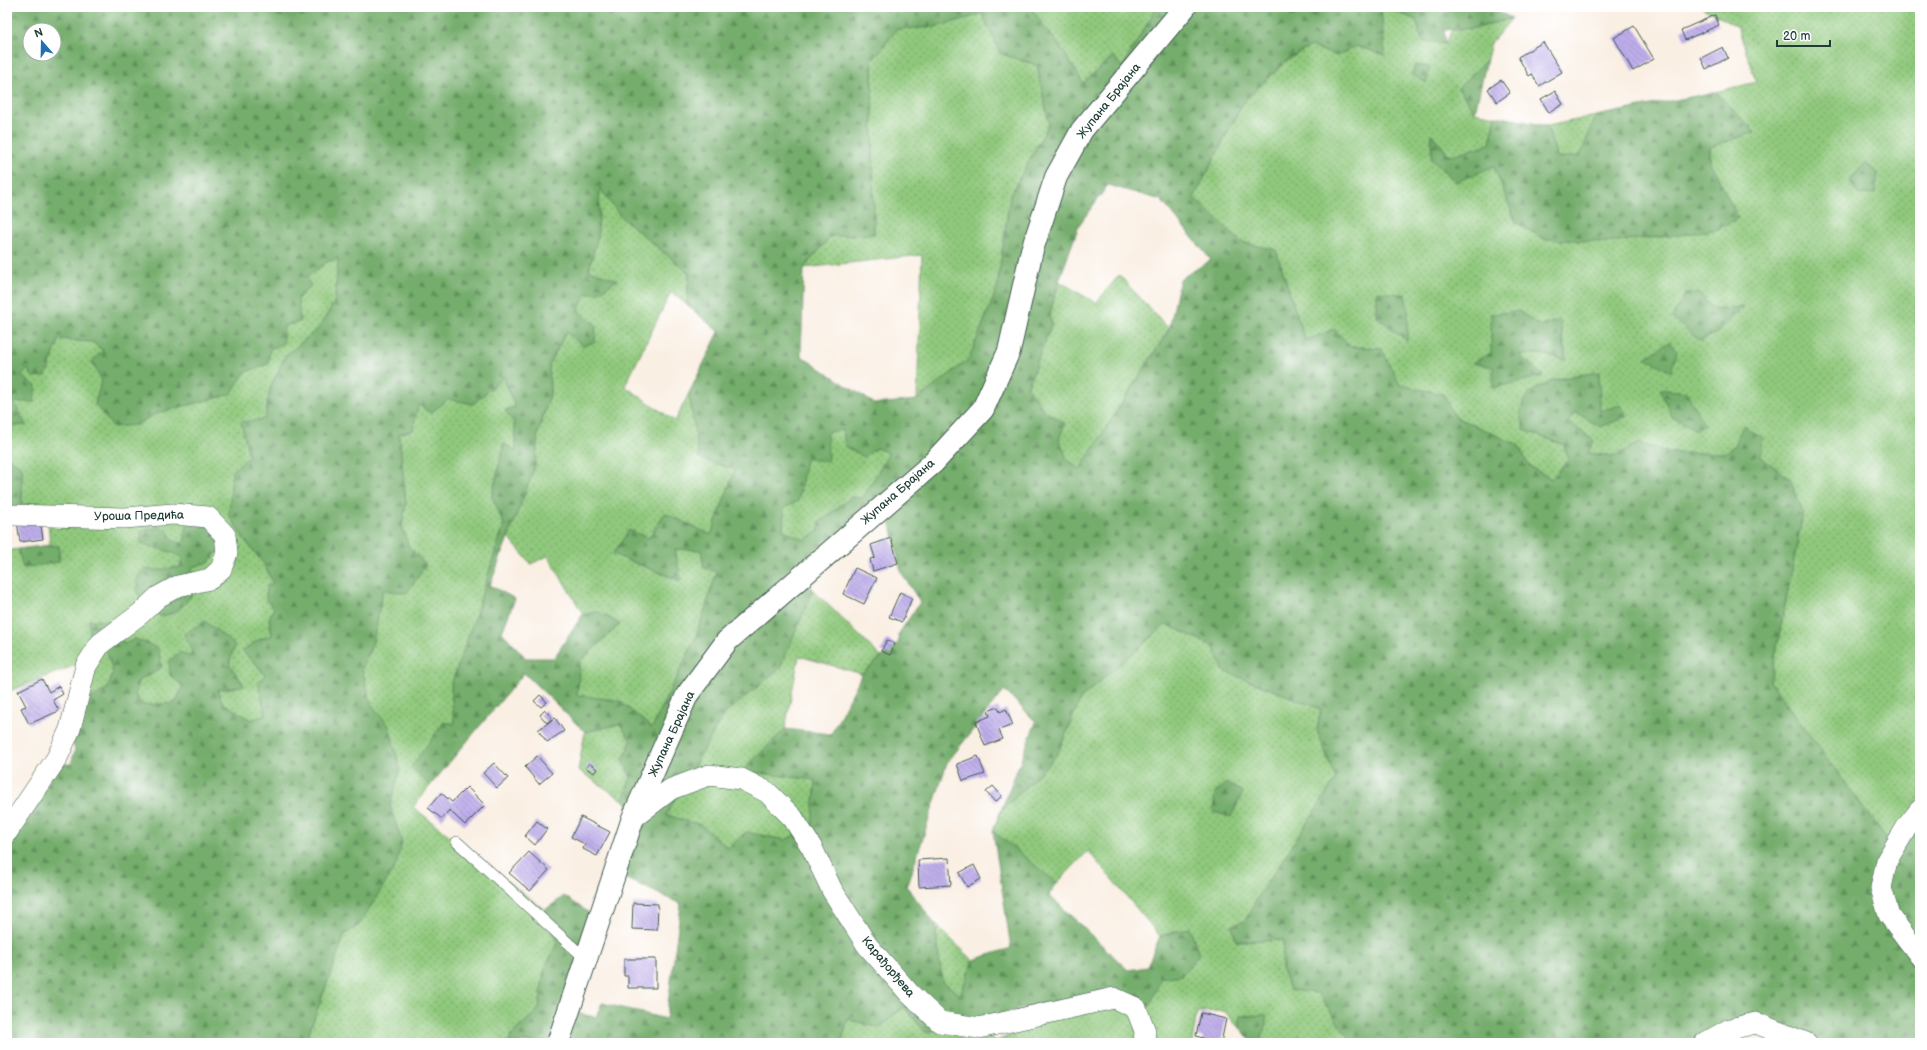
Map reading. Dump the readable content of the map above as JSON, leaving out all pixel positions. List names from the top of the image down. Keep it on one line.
{"streets":{"street":["Жупана Брајана","Уроша Предића","Карађорђева"]},"crossings":[["Жупана Брајана","Карађорђева"]],"scale_bar":"20 m","north":"top"}
